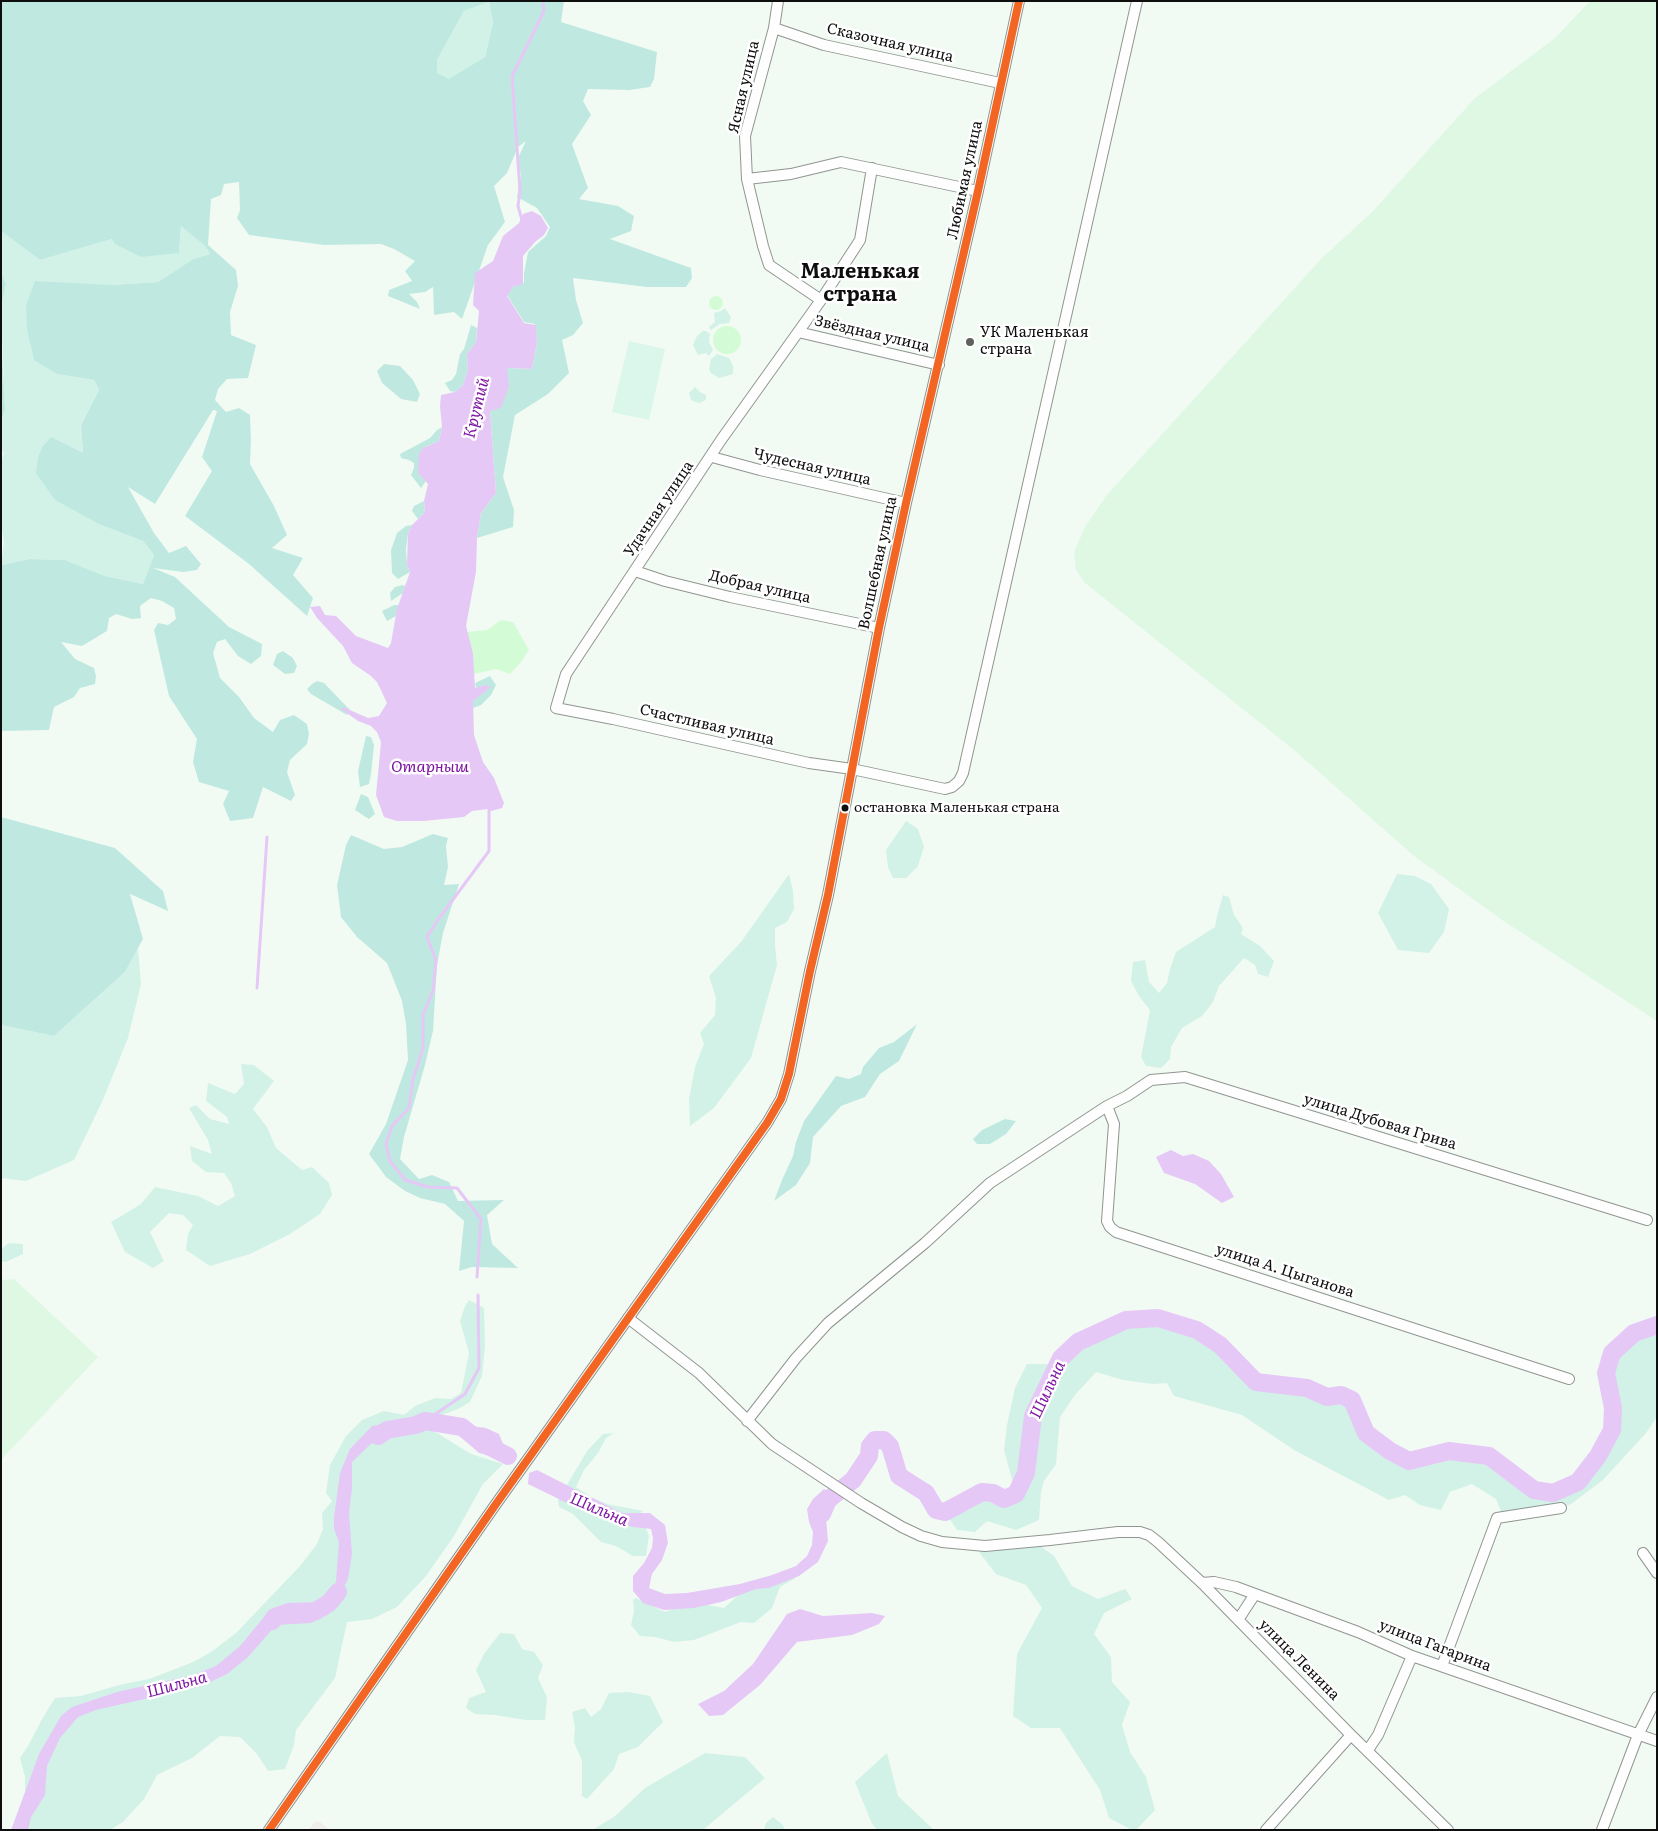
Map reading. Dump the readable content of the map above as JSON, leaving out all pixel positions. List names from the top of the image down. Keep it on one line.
{"streets":{"street":["Сказочная улица","Ясная улица","Любимая улица","Звёздная улица","Чудесная улица","Удачная улица","Волшебная улица","Добрая улица","Счастливая улица","улица Дубовая Грива","улица А. Цыганова","улица Гагарина","улица Ленина"]},"crossings":[["Сказочная улица","Ясная улица"],["Сказочная улица","Любимая улица"],["Ясная улица","Удачная улица"],["Любимая улица","Звёздная улица"],["Любимая улица","Волшебная улица"],["Звёздная улица","Удачная улица"],["Звёздная улица","Волшебная улица"],["Чудесная улица","Удачная улица"],["Чудесная улица","Волшебная улица"],["Удачная улица","Добрая улица"],["Удачная улица","Счастливая улица"],["Волшебная улица","Добрая улица"],["Волшебная улица","Счастливая улица"],["Волшебная улица","улица Ленина"],["улица Дубовая Грива","улица А. Цыганова"],["улица Дубовая Грива","улица Ленина"],["улица Гагарина","улица Ленина"]],"districts":["Маленькая страна"],"water":["Крутий","Отарныш","Шильна"],"places":["УК Маленькая страна","остановка Маленькая страна"]}
